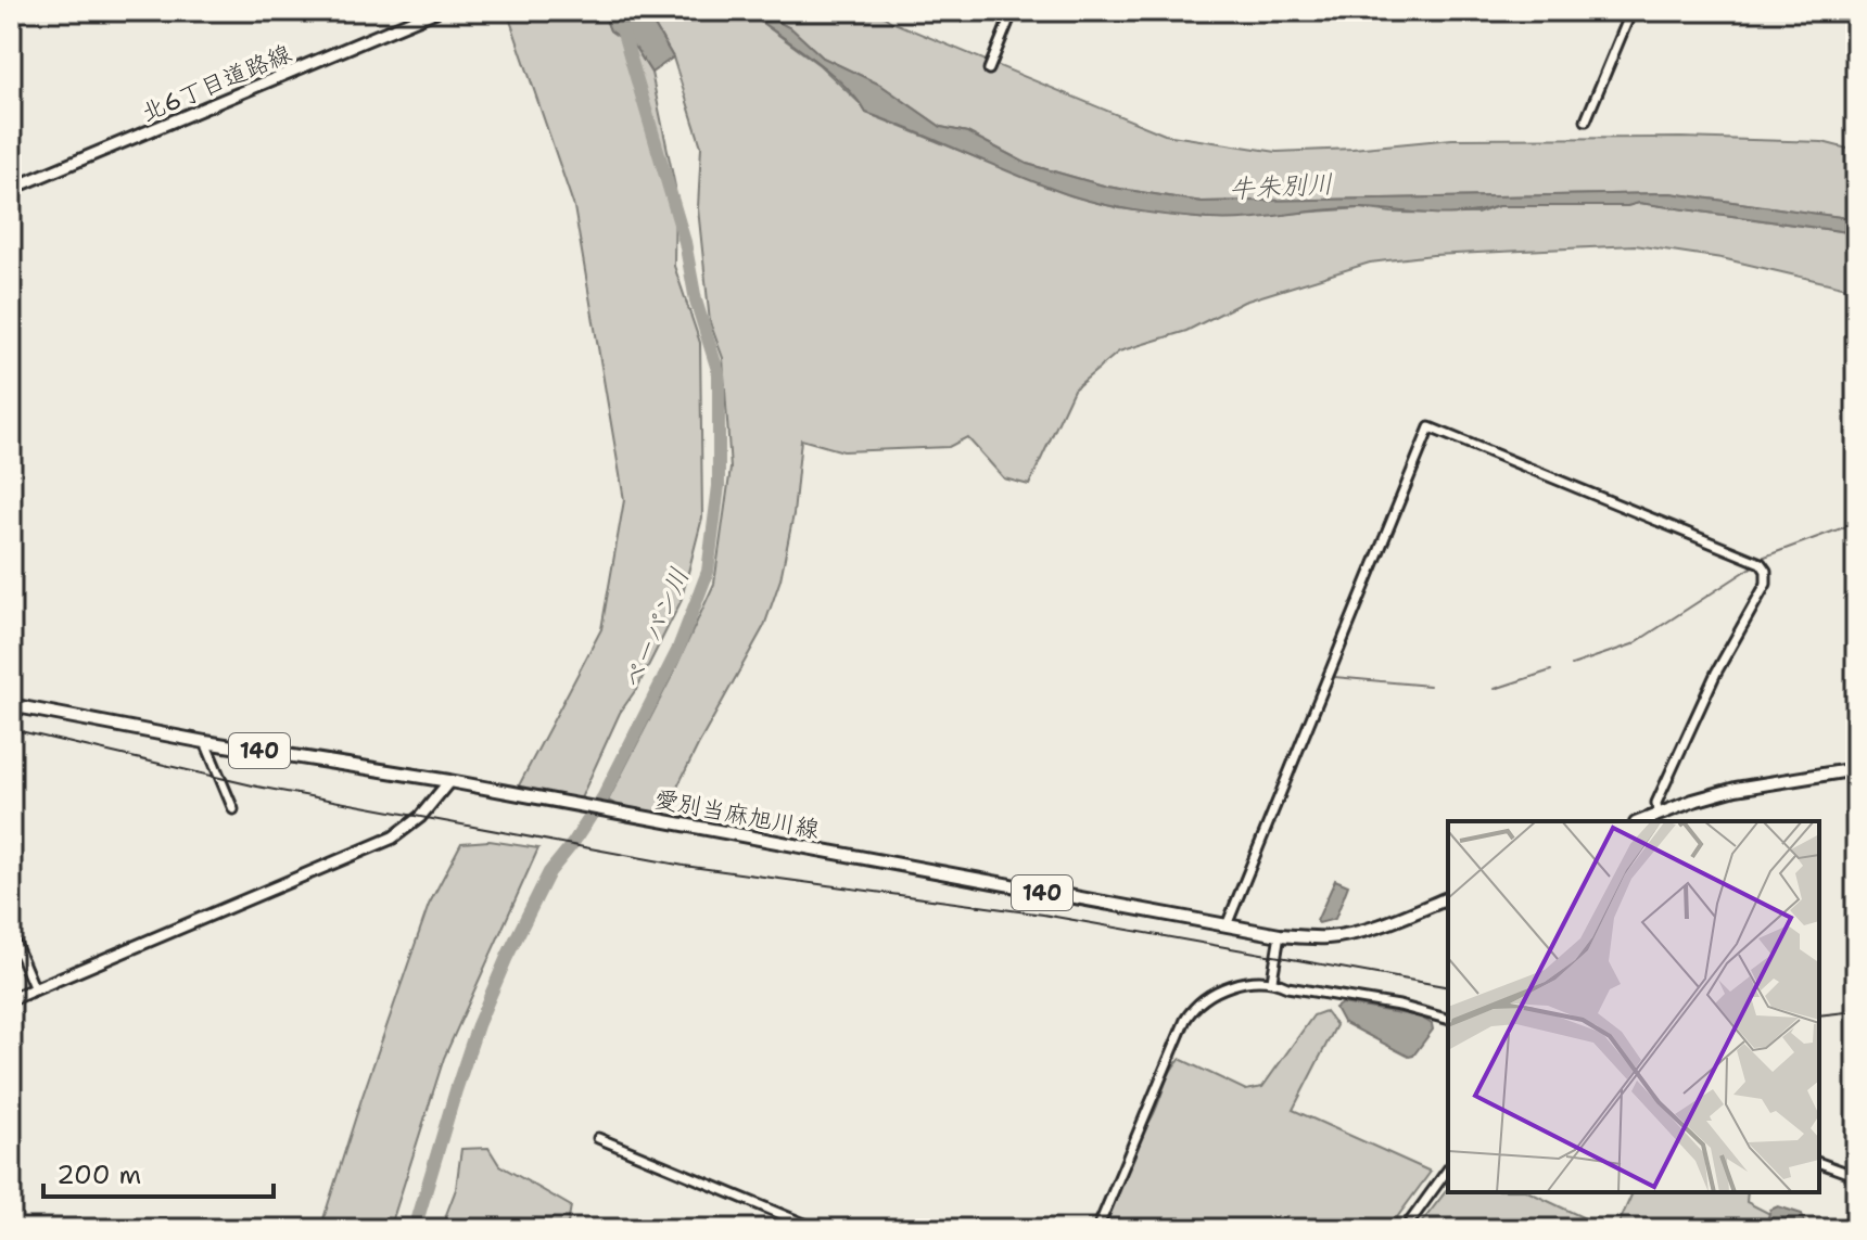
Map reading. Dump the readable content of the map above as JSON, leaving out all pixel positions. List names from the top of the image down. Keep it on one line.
{"streets":{"main road":["140","愛別当麻旭川線"],"street":["北6丁目道路線"]},"water":["牛朱別川","ペーパン川"],"scale_bar":"200 m"}
